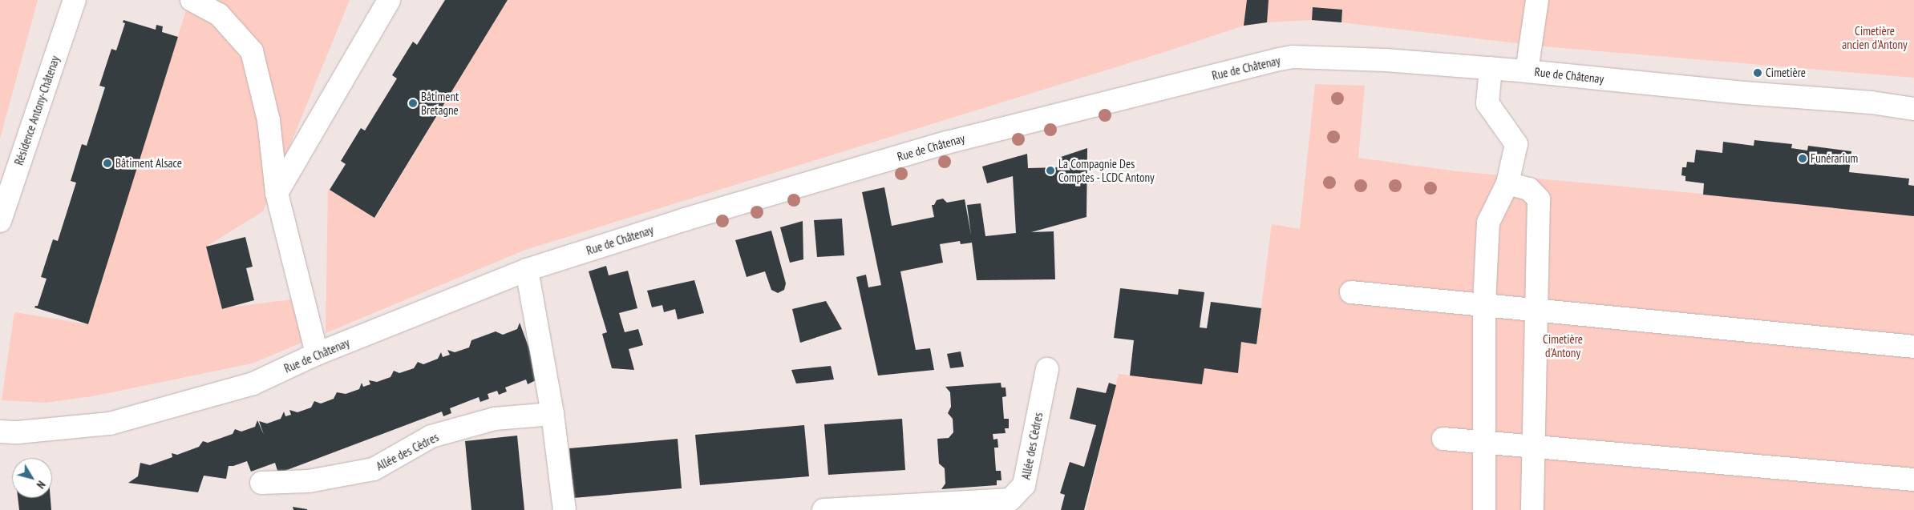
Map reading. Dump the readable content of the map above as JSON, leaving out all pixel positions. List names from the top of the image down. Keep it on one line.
{"streets":{"main road":["Rue de Châtenay","Résidence Antony-Châtenay","Allée des Cèdres"]},"parks":["Cimetière ancien d'Antony","Cimetière d'Antony"],"places":["Cimetière","Bâtiment Bretagne","Funérarium","Bâtiment Alsace","La Compagnie Des Comptes - LCDC Antony"],"north":"bottom right"}
